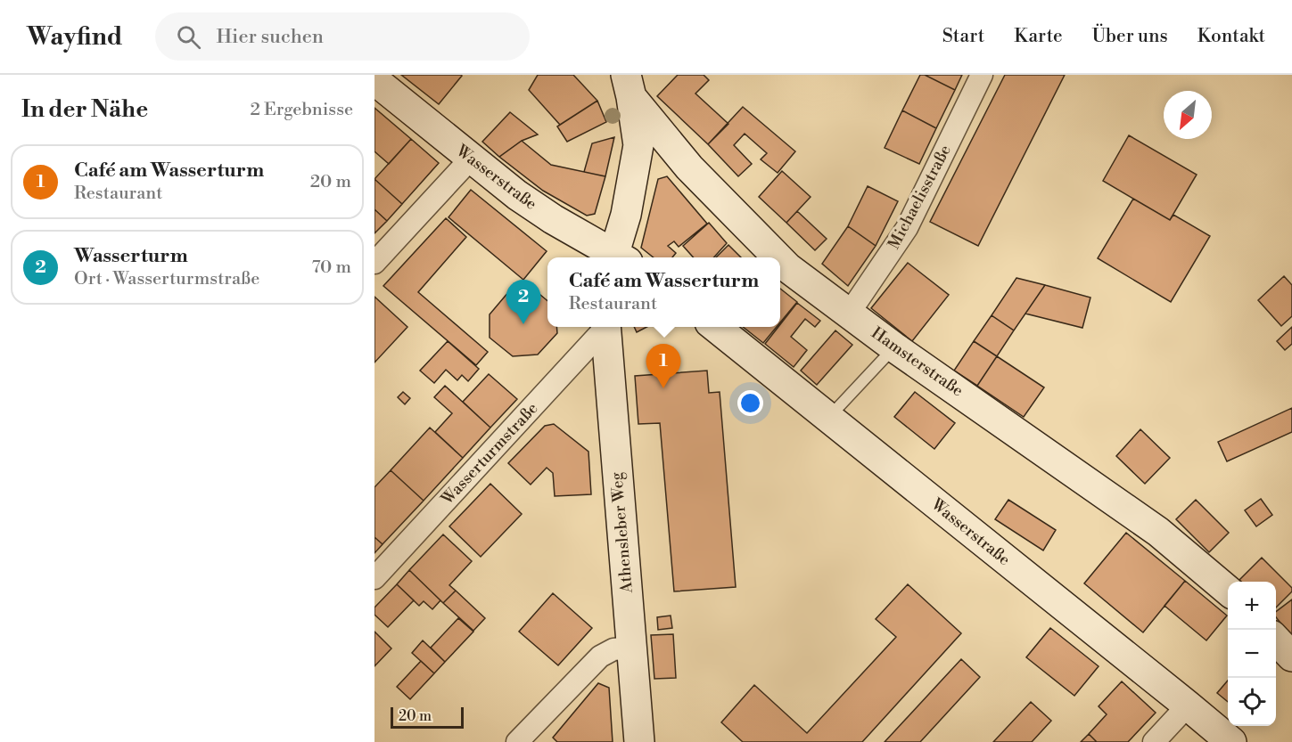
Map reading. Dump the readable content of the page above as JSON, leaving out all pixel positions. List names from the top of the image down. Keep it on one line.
{"streets":{"street":["Wasserstraße","Michaelisstraße","Hamsterstraße","Wasserturmstraße","Athensleber Weg"]},"crossings":[["Michaelisstraße","Hamsterstraße"]],"scale_bar":"20 m","north":"bottom left","page":{"header":"Wayfind","search":"Hier suchen","nav":["Start","Karte","Über uns","Kontakt"],"heading":["In der Nähe","2 Ergebnisse"],"list":[{"mark":"1","name":"Café am Wasserturm","note":"Restaurant","value":"20 m"},{"mark":"2","name":"Wasserturm","note":"Ort · Wasserturmstraße","value":"70 m"}],"popup":["Café am Wasserturm","Restaurant"],"pins":["2","1"],"map_buttons":["+","−"],"scale":"20 m"}}
